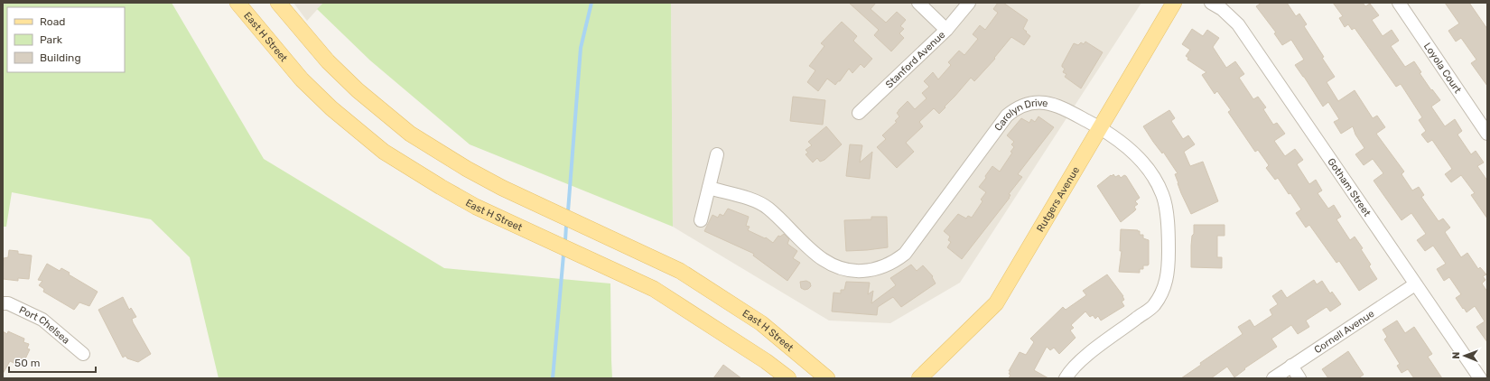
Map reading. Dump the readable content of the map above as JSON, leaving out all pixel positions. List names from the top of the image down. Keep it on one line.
{"streets":{"main road":["East H Street","Rutgers Avenue"],"street":["Stanford Avenue","Loyola Court","Carolyn Drive","Gotham Street","Port Chelsea","Cornell Avenue"]},"crossings":[["Carolyn Drive","Rutgers Avenue"],["Gotham Street","Cornell Avenue"]],"legend":["Road","Park","Building"],"scale_bar":"50 m","north":"left"}
